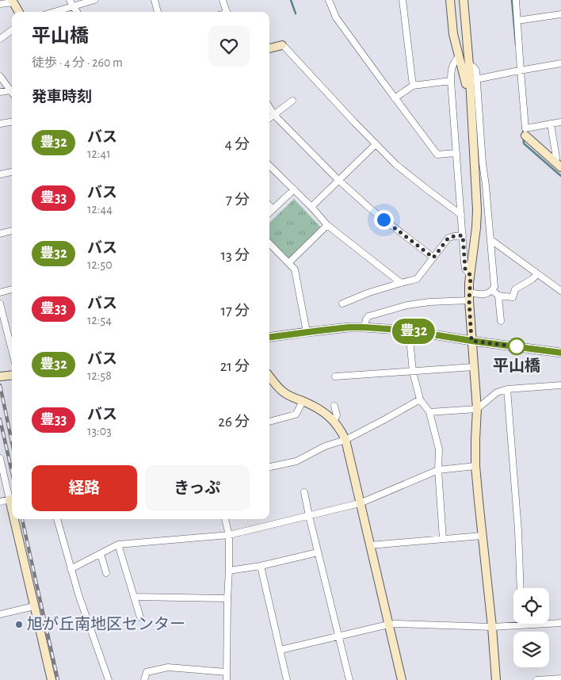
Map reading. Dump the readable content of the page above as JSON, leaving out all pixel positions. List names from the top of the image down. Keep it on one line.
{"places":["平山橋","旭が丘南地区センター"],"lines":["bus line 豊32"],"page":{"on_map":"豊32","heading":[["平山橋","徒歩 · 4 分 · 260 m"],"発車時刻"],"list":[{"mark":"豊32","name":"バス","note":"12:41","value":"4 分"},{"mark":"豊33","name":"バス","note":"12:44","value":"7 分"},{"mark":"豊32","name":"バス","note":"12:50","value":"13 分"},{"mark":"豊33","name":"バス","note":"12:54","value":"17 分"},{"mark":"豊32","name":"バス","note":"12:58","value":"21 分"},{"mark":"豊33","name":"バス","note":"13:03","value":"26 分"}],"buttons":["経路","きっぷ"]}}
